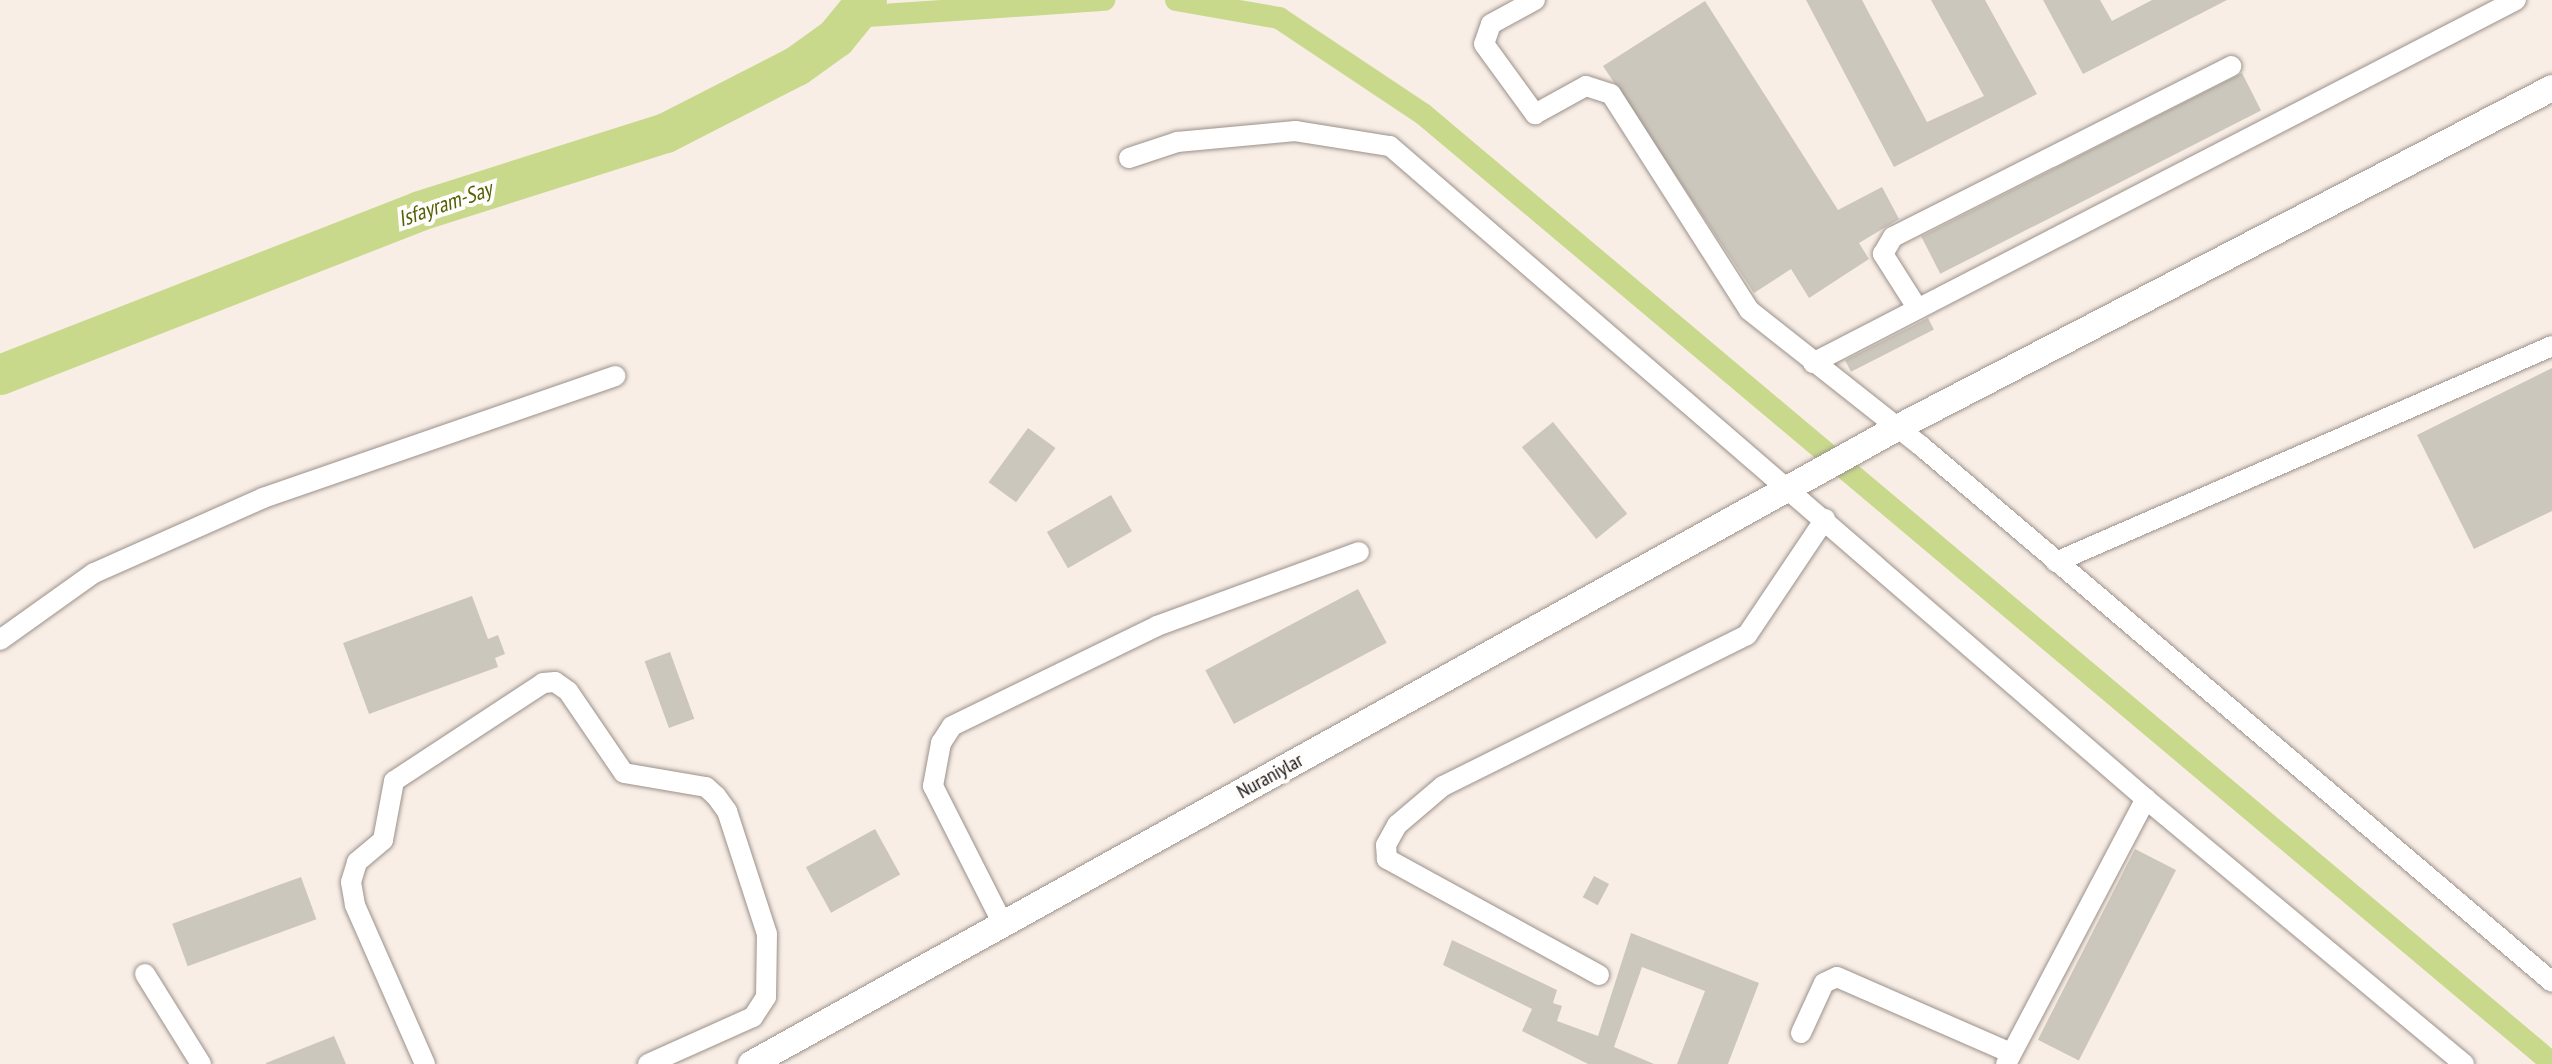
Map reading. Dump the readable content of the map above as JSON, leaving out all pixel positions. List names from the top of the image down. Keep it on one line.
{"streets":{"main road":["Nuraniylar"]},"water":["Isfayram-Say"]}
